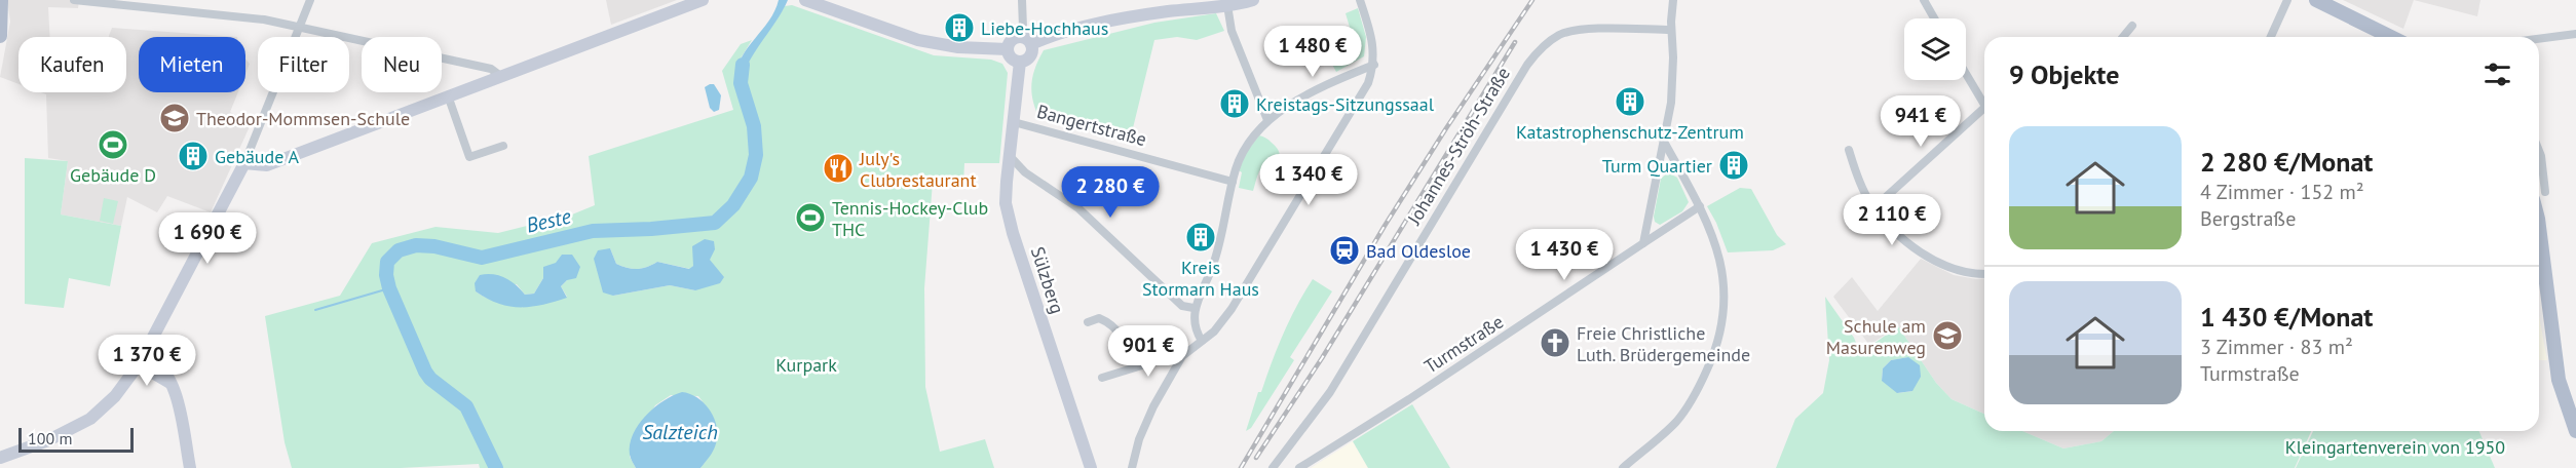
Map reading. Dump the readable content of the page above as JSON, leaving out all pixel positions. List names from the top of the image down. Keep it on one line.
{"streets":{"street":["Bangertstraße","Johannes-Ströh-Straße","Sülzberg","Turmstraße"]},"crossings":[["Bangertstraße","Sülzberg"]],"water":["Beste","Salzteich"],"parks":["Kurpark","Kleingartenverein von 1950"],"places":{"building":["Liebe-Hochhaus","Katastrophenschutz-Zentrum","Kreistags-Sitzungssaal","Gebäude A","Turm Quartier","Kreis Stormarn Haus"],"school or university":["Theodor-Mommsen-Schule","Schule am Masurenweg"],"sports":["Gebäude D","Tennis-Hockey-Club THC"],"restaurant":["July's Clubrestaurant"],"station":["Bad Oldesloe"],"church":["Freie Christliche Luth. Brüdergemeinde"]},"scale_bar":"100 m","page":{"price":["1 480 €","941 €","1 340 €","2 280 €","2 110 €","1 690 €","1 430 €","901 €","1 370 €"],"chip":["Kaufen","Mieten","Filter","Neu"],"heading":"9 Objekte","list":[{"name":"2 280 €/Monat","note":"4 Zimmer · 152 m² · Bergstraße"},{"name":"1 430 €/Monat","note":"3 Zimmer · 83 m² · Turmstraße"}],"scale":"100 m"}}
